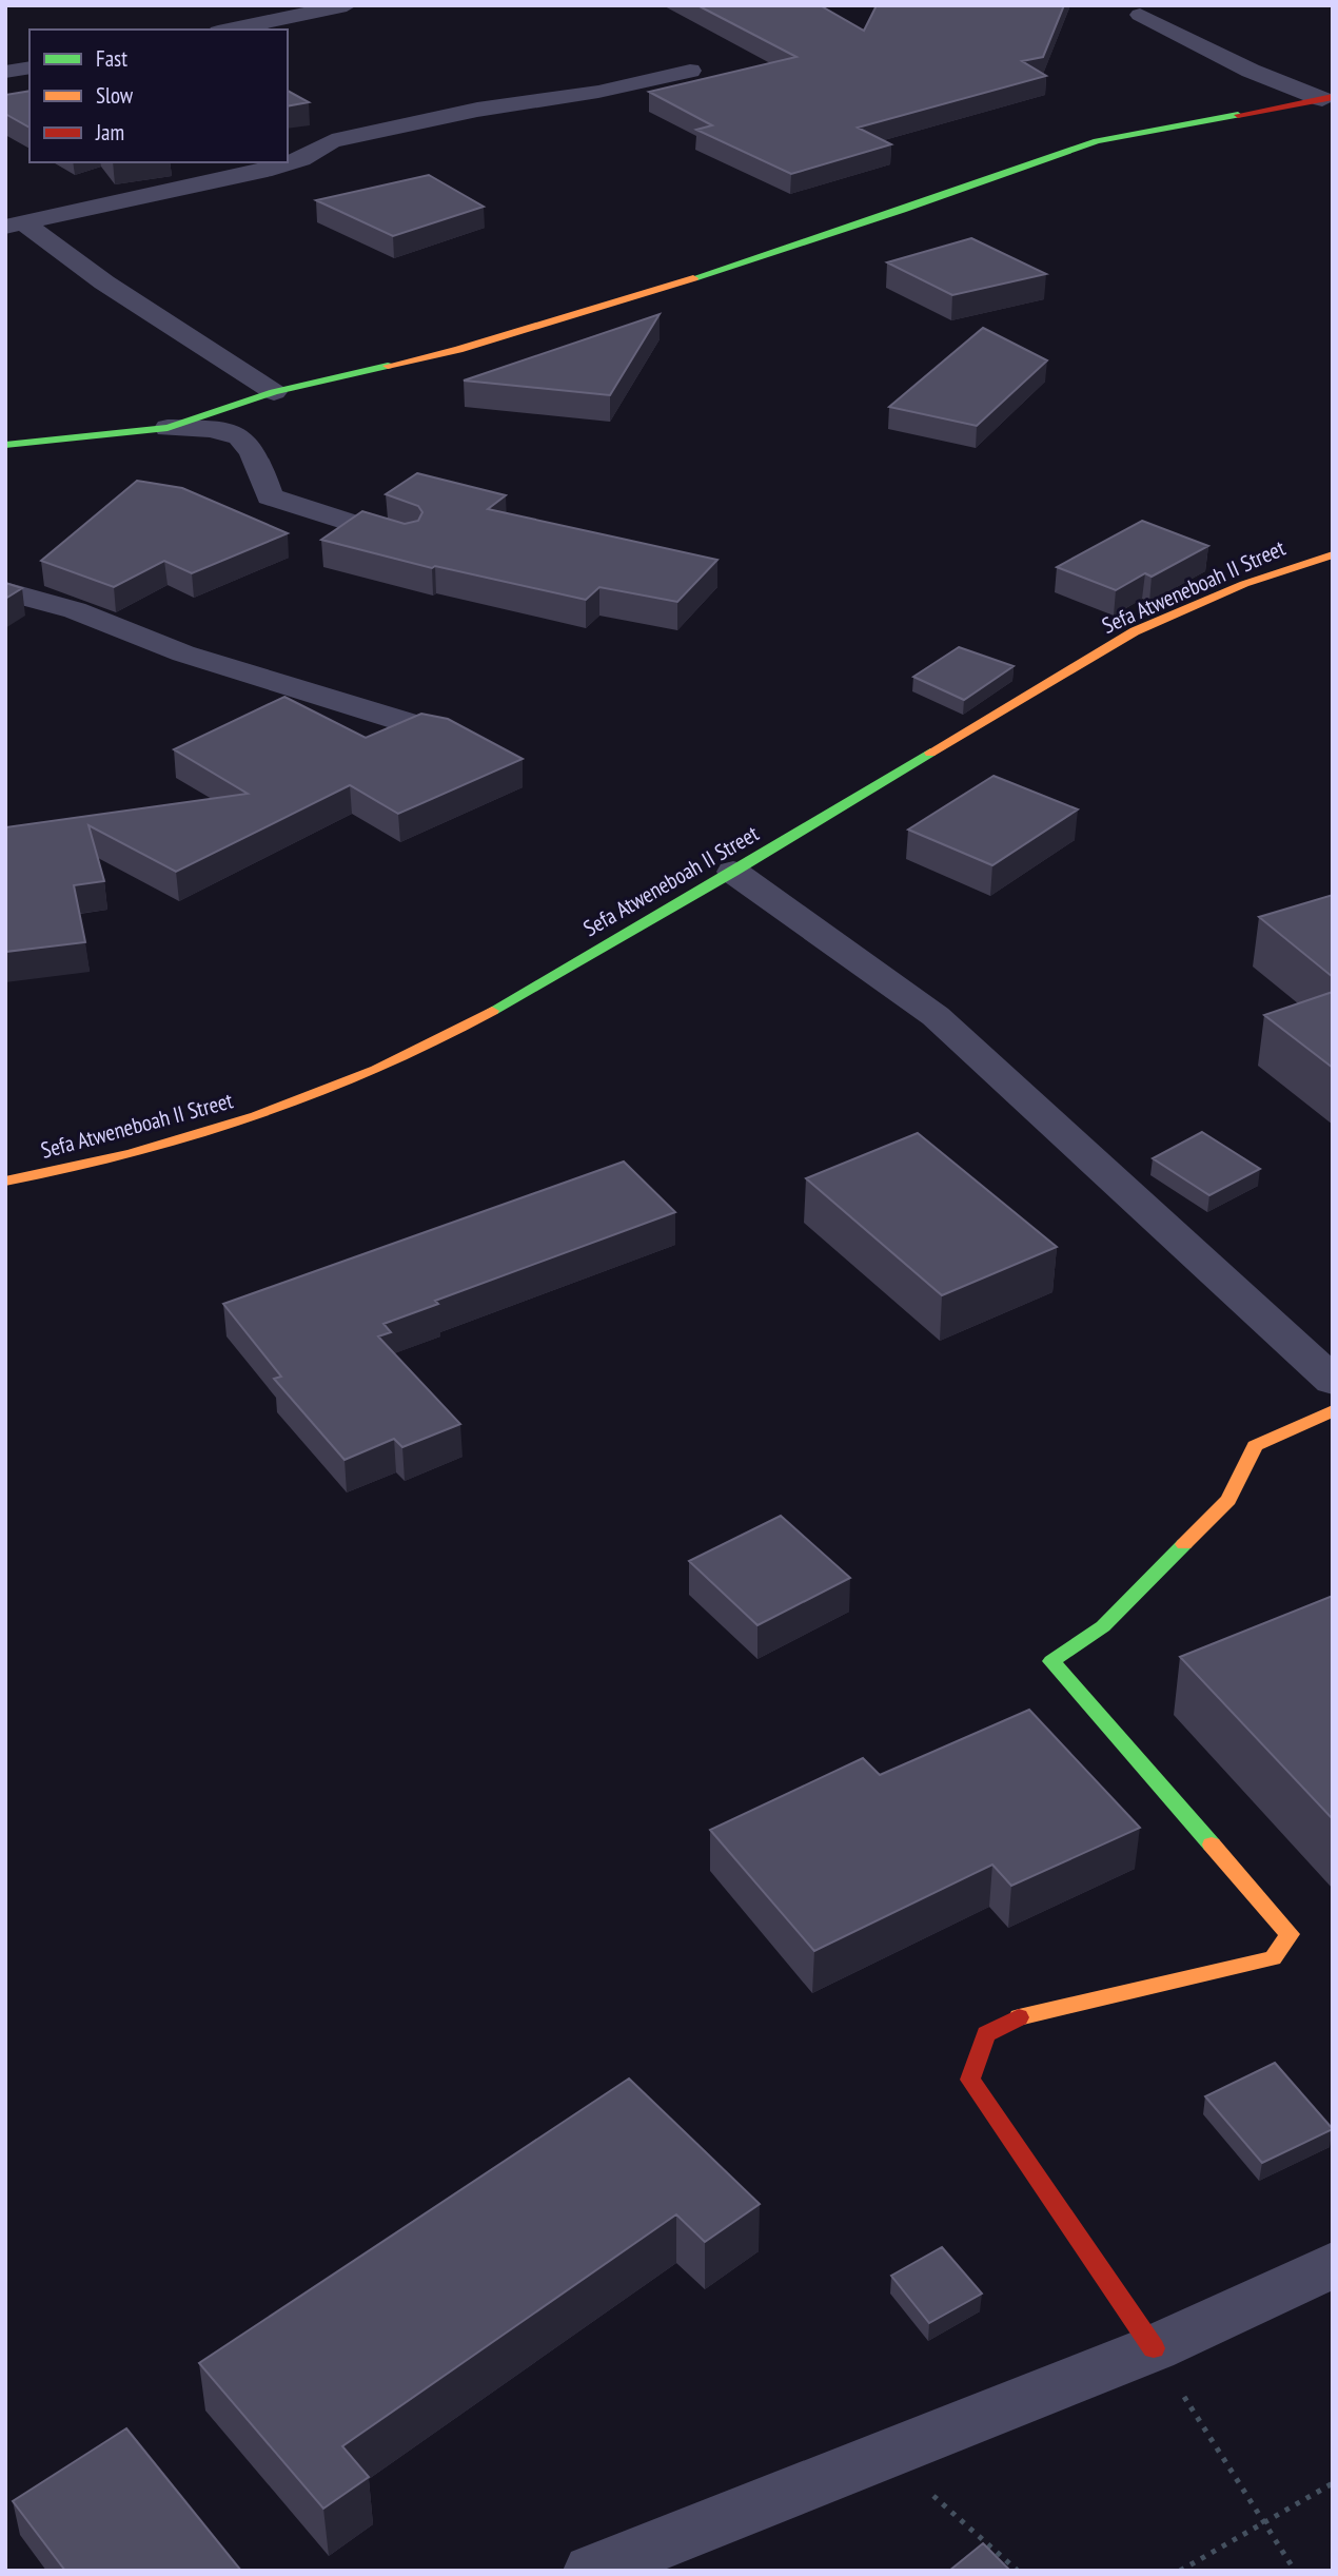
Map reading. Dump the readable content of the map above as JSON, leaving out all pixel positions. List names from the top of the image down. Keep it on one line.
{"streets":{"street":["Sefa Atweneboah II Street"]},"legend":["Fast","Slow","Jam"]}
